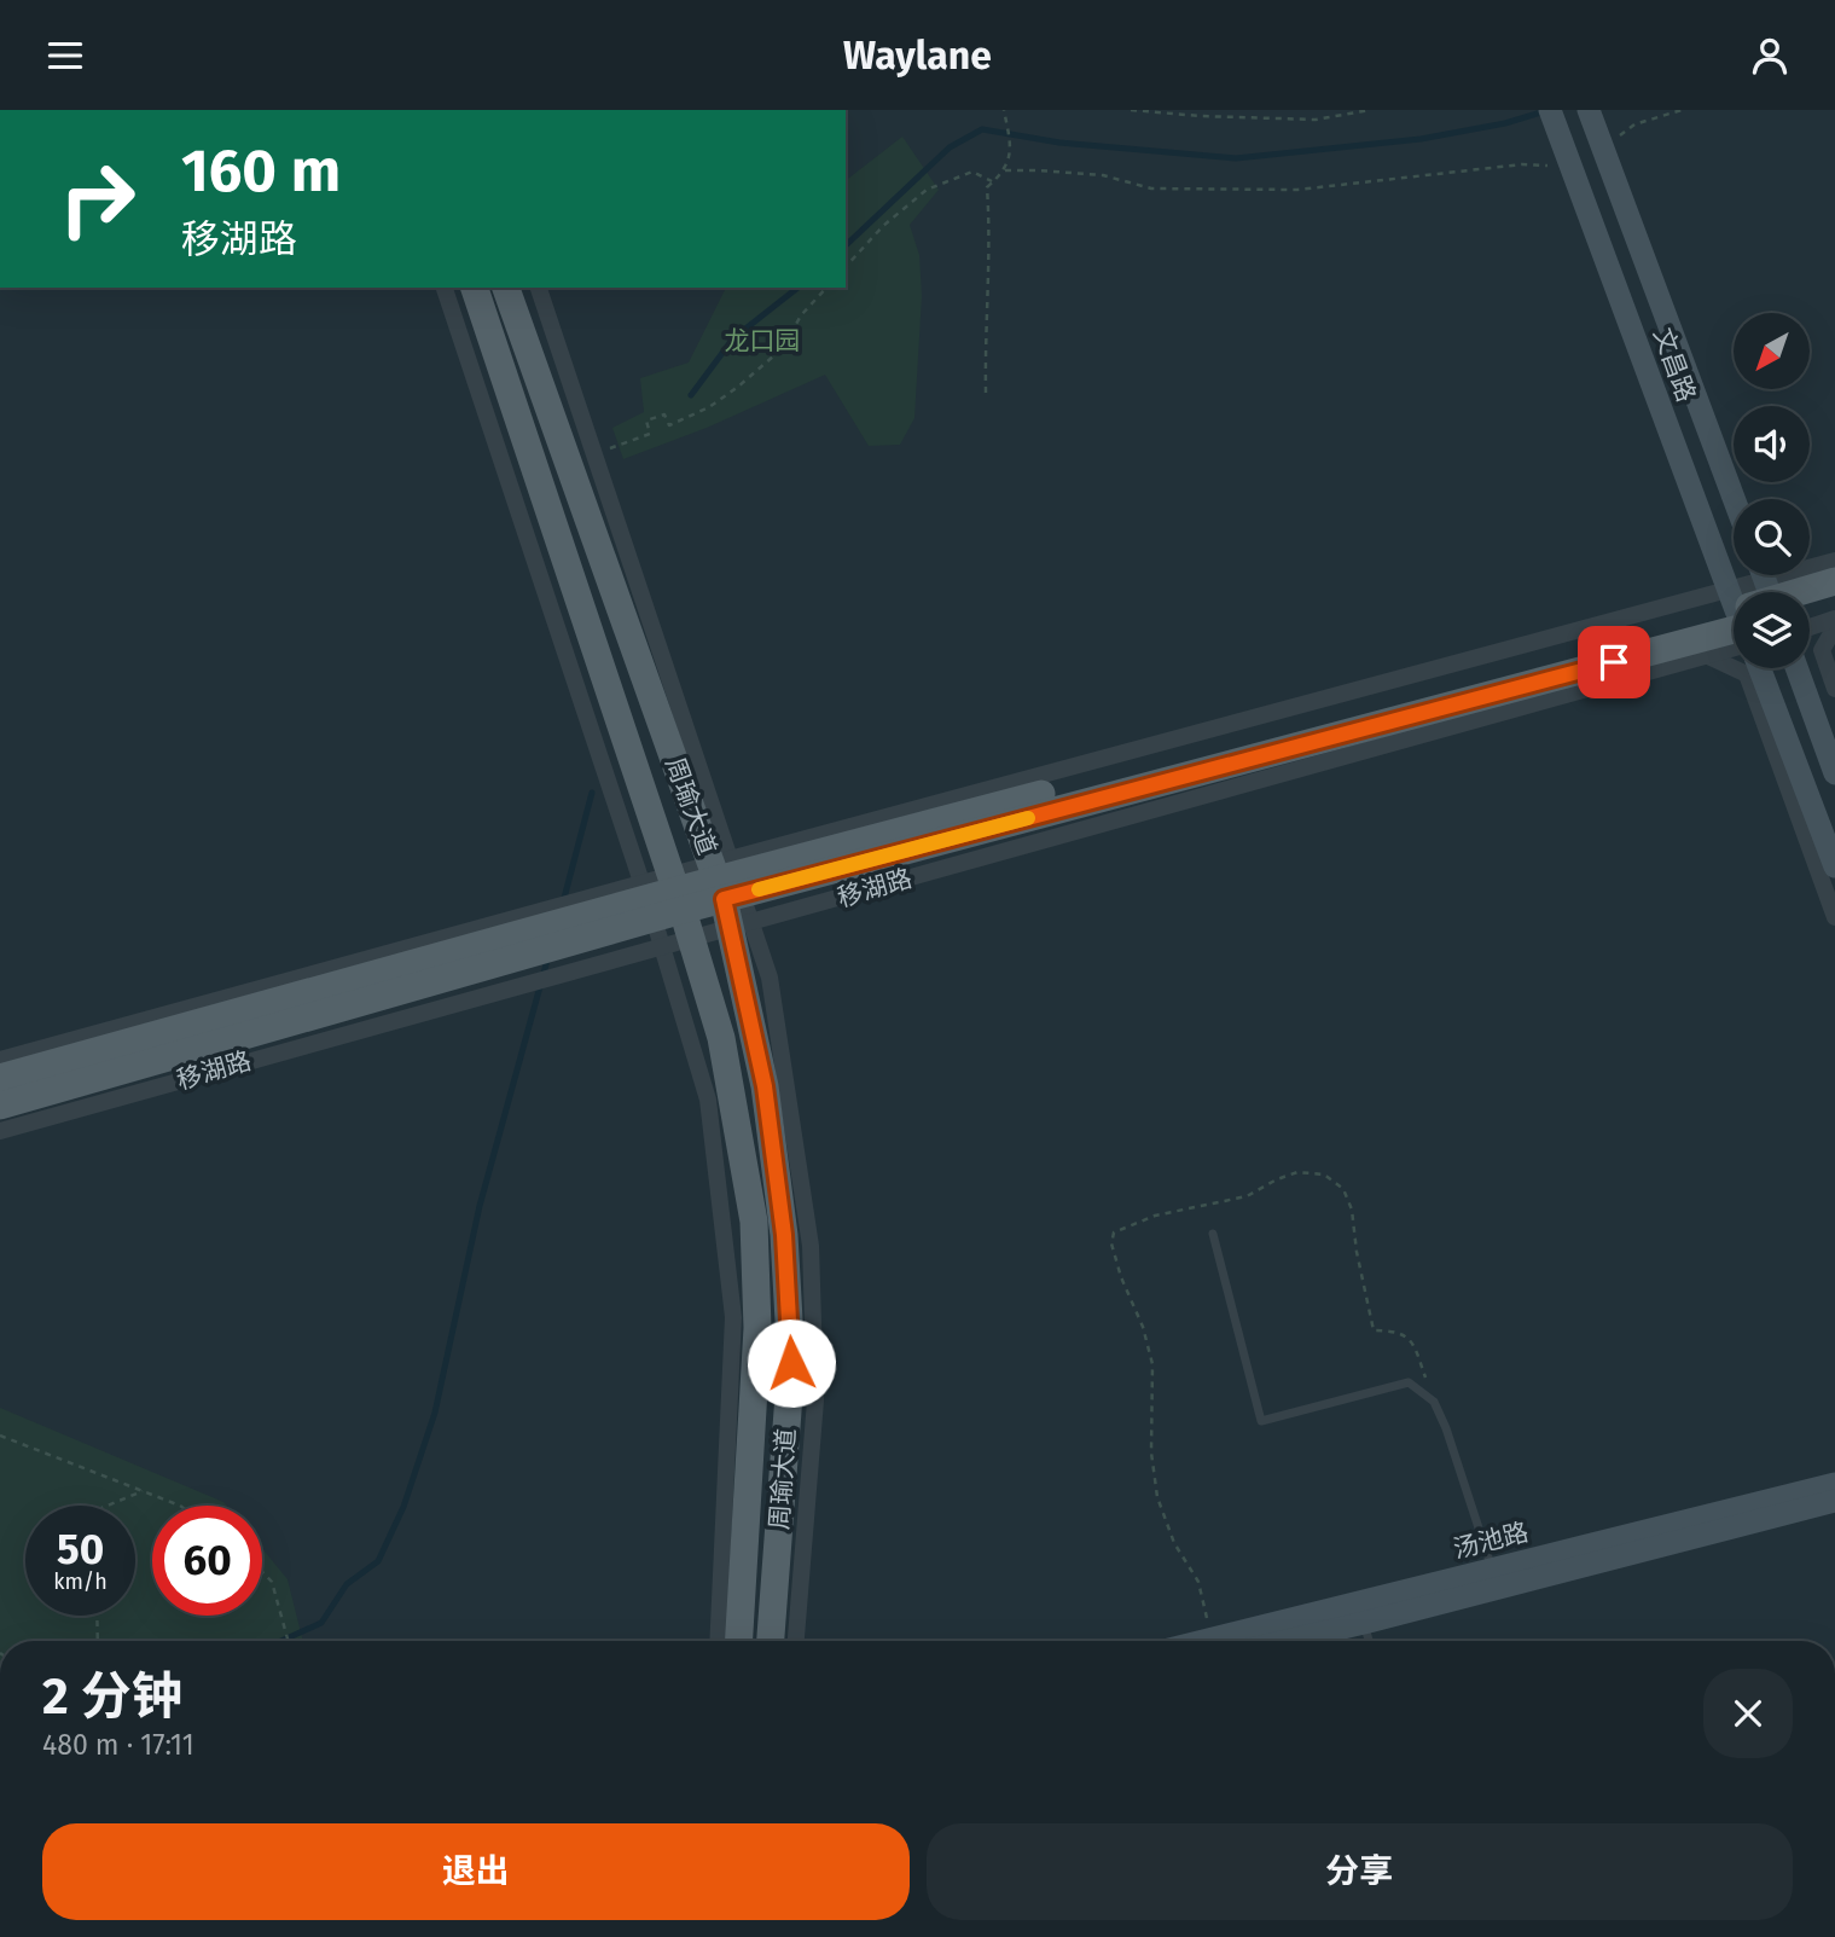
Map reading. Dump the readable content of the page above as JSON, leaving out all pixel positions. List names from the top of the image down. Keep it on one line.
{"streets":{"main road":["周瑜大道","移湖路"],"street":["文昌路","汤池路"]},"crossings":[["周瑜大道","移湖路"]],"parks":["龙口园"],"north":"bottom left","page":{"header":"Waylane","turn":["160 m","移湖路"],"speed":"50 km/h","limit":"60","heading":["2 分钟","480 m · 17:11"],"buttons":["退出","分享"]}}
